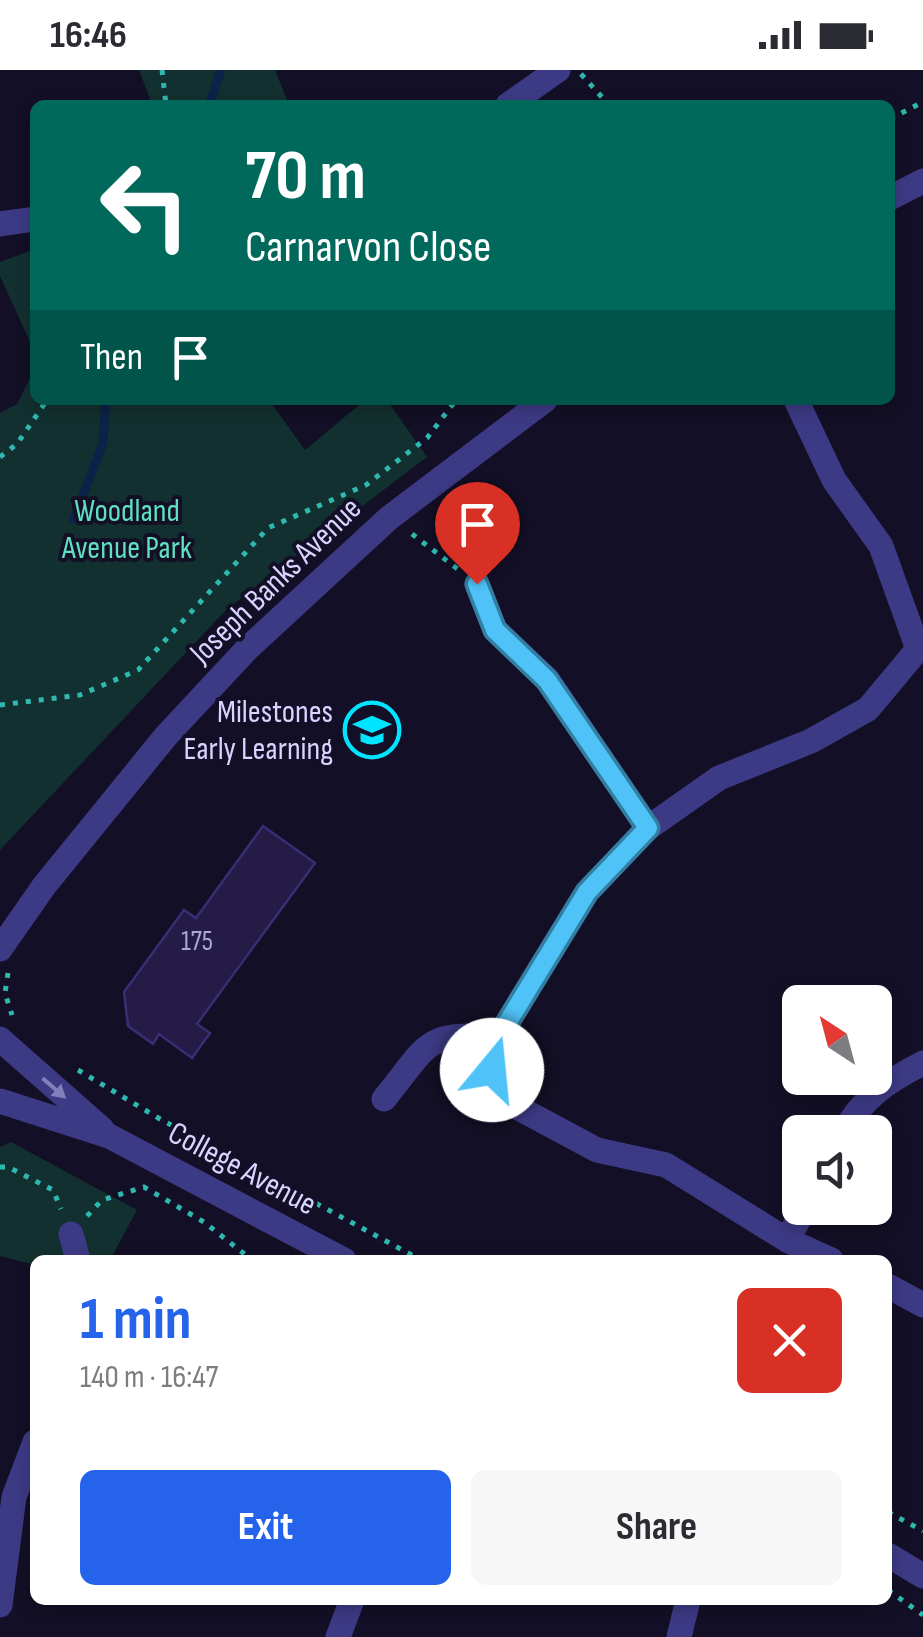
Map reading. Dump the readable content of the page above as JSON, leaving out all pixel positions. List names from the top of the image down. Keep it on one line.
{"streets":{"street":["Joseph Banks Avenue","College Avenue"]},"parks":["Woodland Avenue Park"],"places":{"school or university":["Milestones Early Learning"]},"house_numbers":["175"],"north":"top left","page":{"status":"16:46","turn":["70 m","Carnarvon Close"],"then":"Then","heading":["1 min","140 m · 16:47"],"buttons":["Exit","Share"]}}
